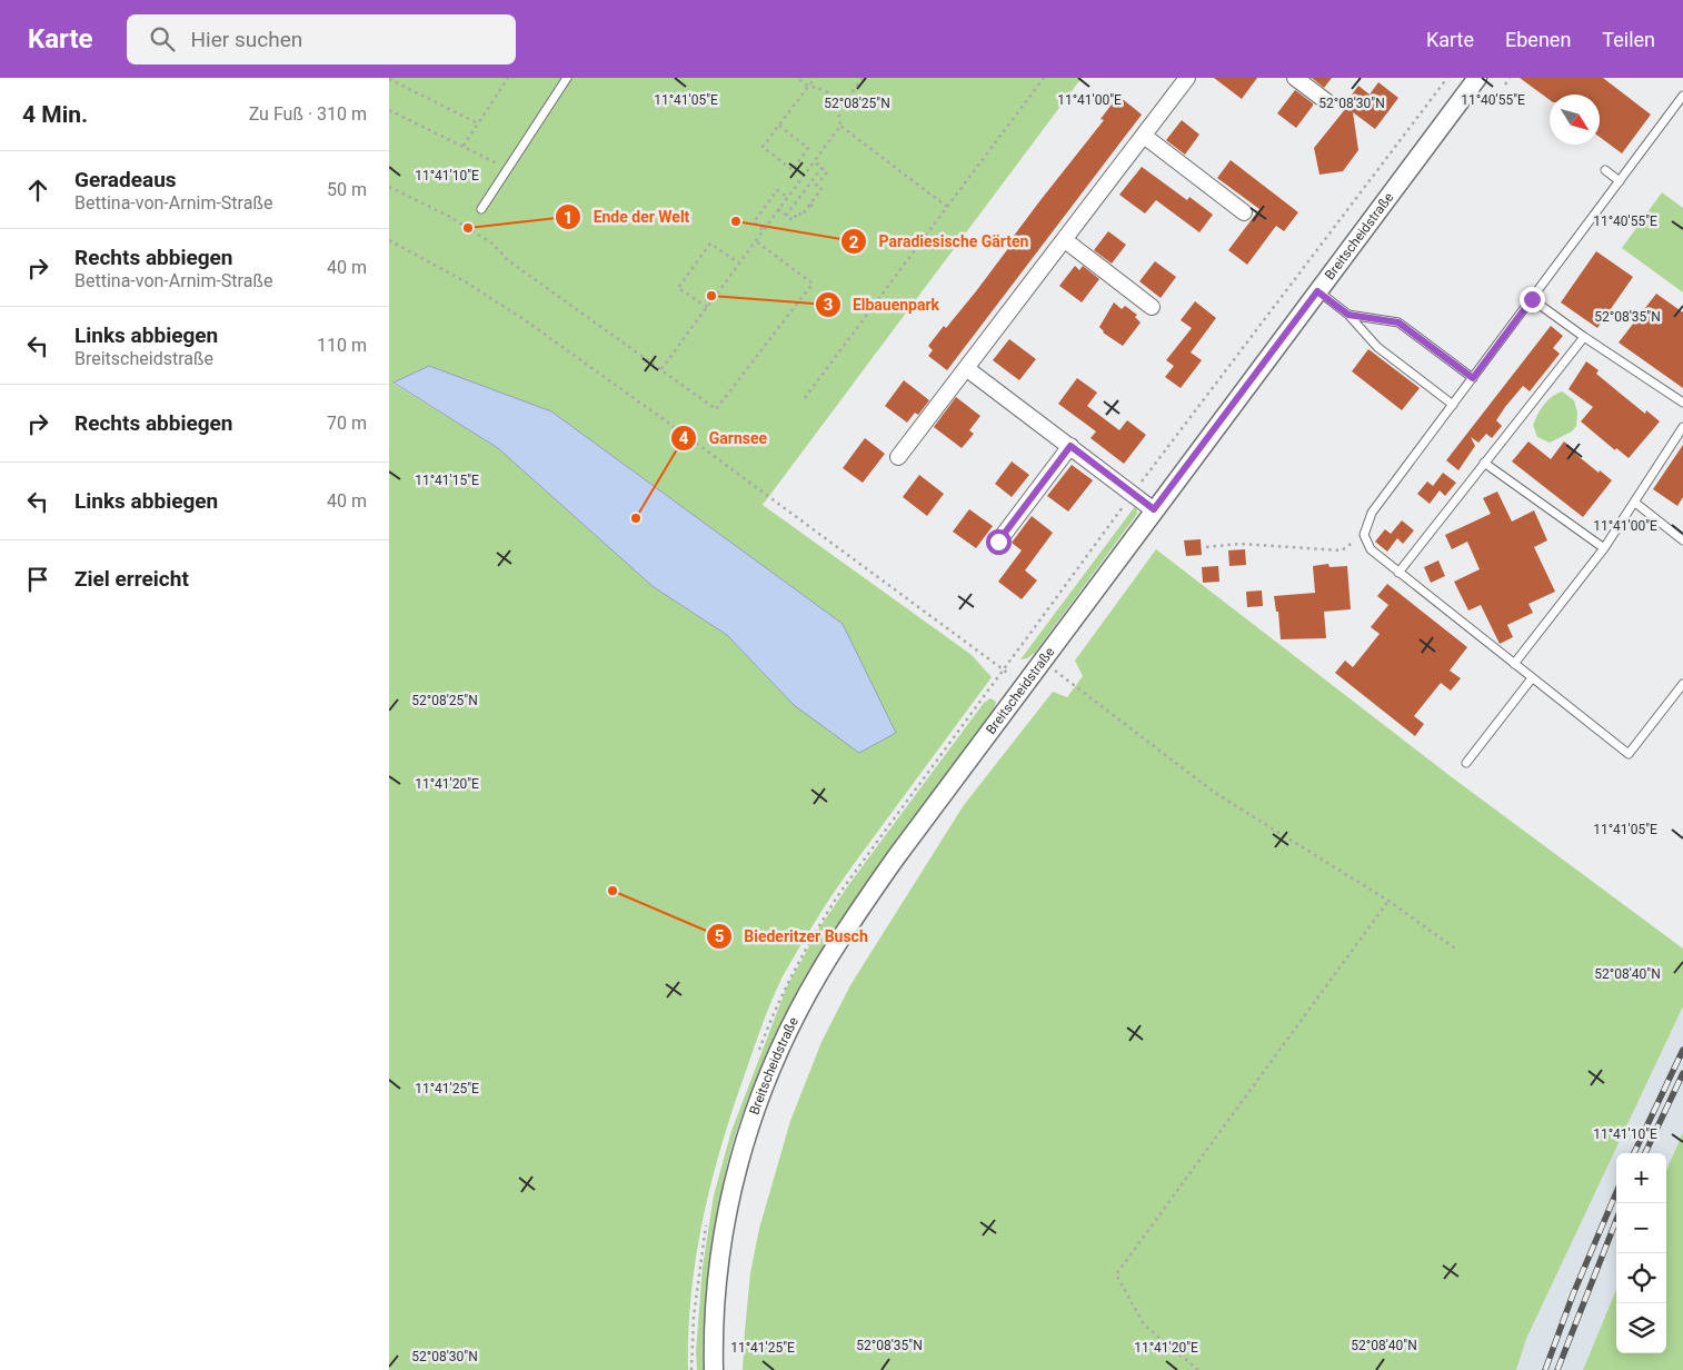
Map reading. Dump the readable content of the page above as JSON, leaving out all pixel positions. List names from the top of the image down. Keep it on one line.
{"streets":{"street":["Breitscheidstraße"]},"places":["Paradiesische Gärten","Ende der Welt","Elbauenpark","Garnsee","Biederitzer Busch"],"north":"bottom right","page":{"header":"Karte","search":"Hier suchen","nav":["Karte","Ebenen","Teilen"],"heading":["4 Min.","Zu Fuß · 310 m"],"list":[["Geradeaus","Bettina-von-Arnim-Straße","50 m"],["Rechts abbiegen","Bettina-von-Arnim-Straße","40 m"],["Links abbiegen","Breitscheidstraße","110 m"],["Rechts abbiegen","70 m"],["Links abbiegen","40 m"],"Ziel erreicht"],"map_buttons":["+","−"]},"coordinates":["11°41'05\"E","11°41'00\"E","11°40'55\"E","52°08'25\"N","52°08'30\"N","11°41'10\"E","52°08'35\"N","11°41'15\"E","11°41'20\"E","52°08'40\"N","11°41'25\"E"]}
